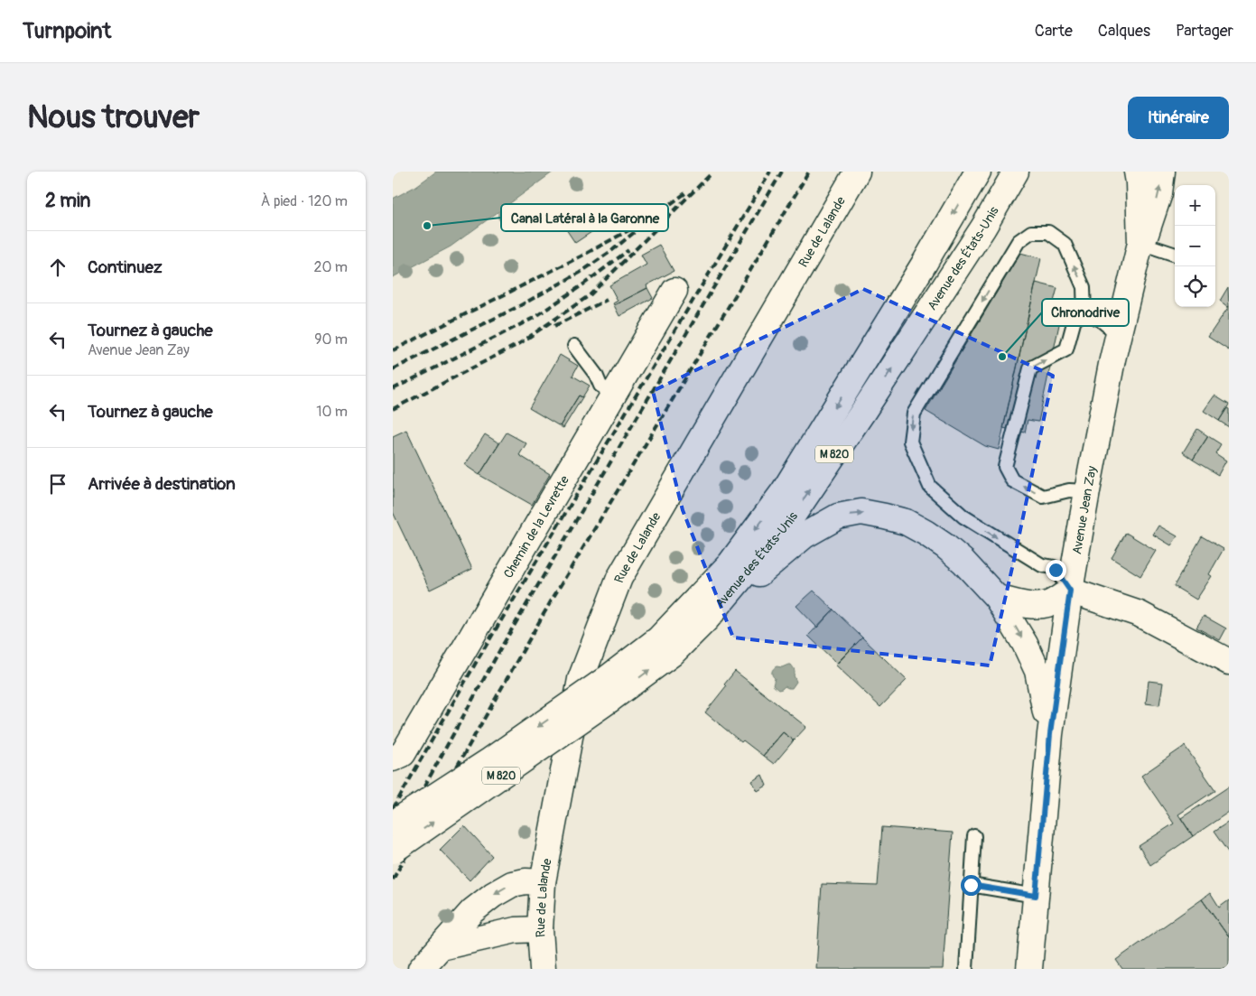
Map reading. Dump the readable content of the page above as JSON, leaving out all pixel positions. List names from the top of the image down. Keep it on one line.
{"streets":{"main road":["Rue de Lalande","Avenue des États-Unis","M 820","Avenue Jean Zay","Chemin de la Levrette"]},"places":["Canal Latéral à la Garonne","Chronodrive"],"page":{"header":"Turnpoint","nav":["Carte","Calques","Partager"],"buttons":"Itinéraire","title":"Nous trouver","heading":["2 min","À pied · 120 m"],"map_buttons":["+","−"],"list":[["Continuez","20 m"],["Tournez à gauche","Avenue Jean Zay","90 m"],["Tournez à gauche","10 m"],"Arrivée à destination"]}}
